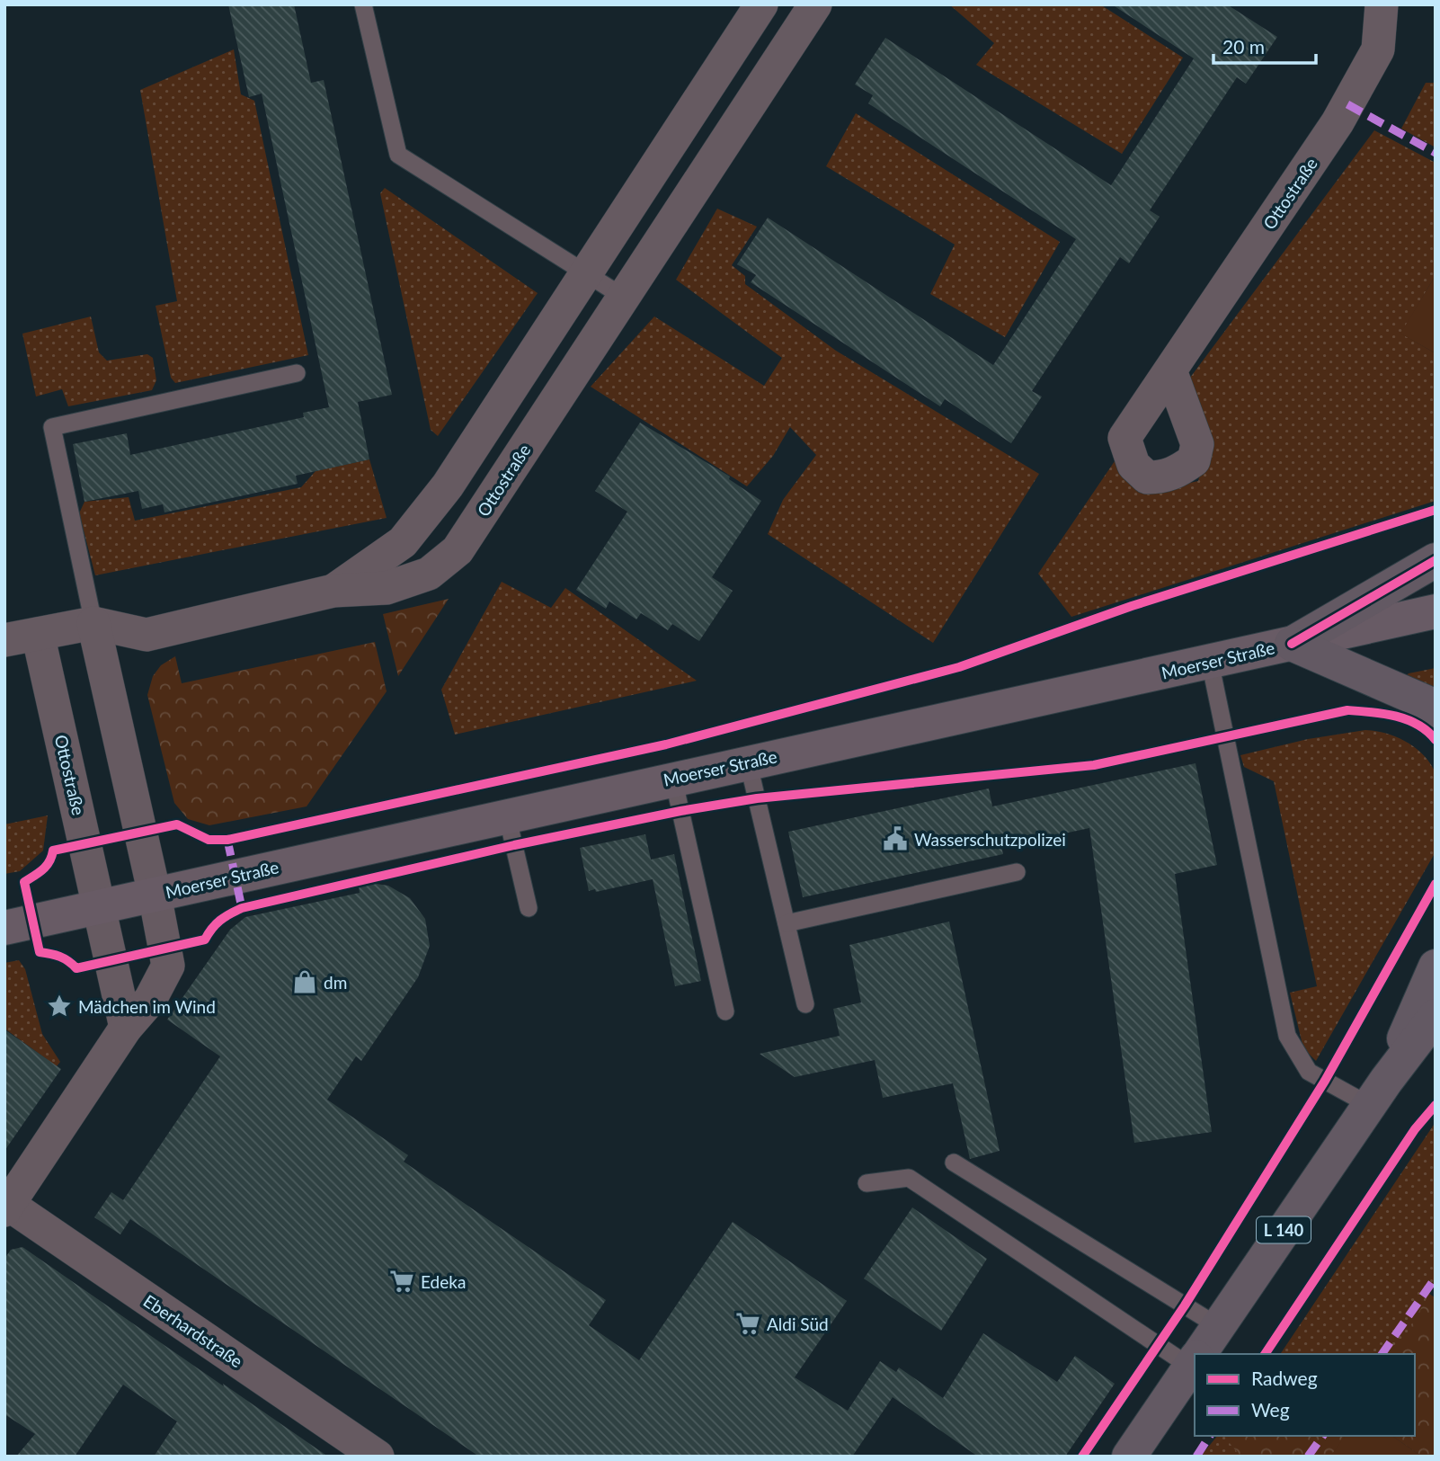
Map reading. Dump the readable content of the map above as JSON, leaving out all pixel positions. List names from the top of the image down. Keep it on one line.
{"streets":{"main road":["Moerser Straße","L 140"],"street":["Ottostraße","Eberhardstraße"]},"crossings":[["Ottostraße","Moerser Straße"]],"places":{"public building":["Wasserschutzpolizei"],"shop":["dm"],"place":["Mädchen im Wind"],"supermarket":["Edeka","Aldi Süd"]},"legend":["Radweg","Weg"],"scale_bar":"20 m"}
